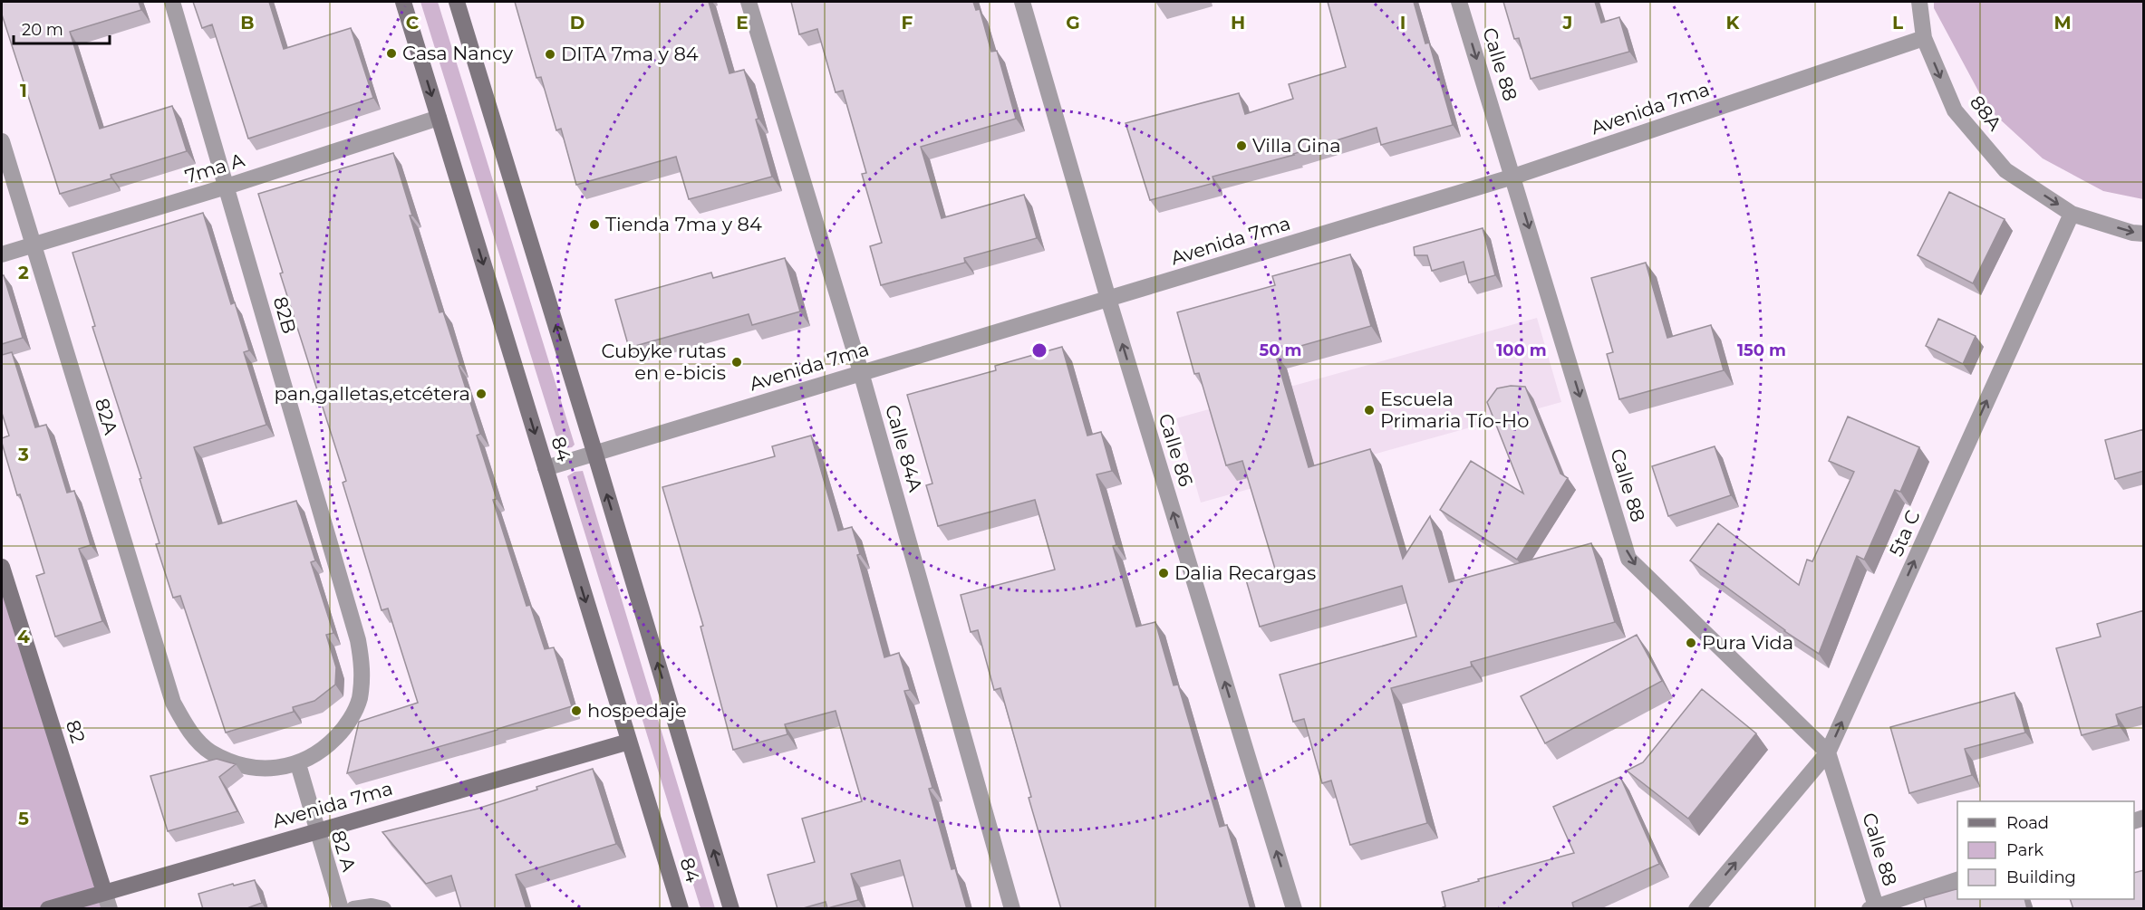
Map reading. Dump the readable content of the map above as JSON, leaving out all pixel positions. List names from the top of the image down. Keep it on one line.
{"streets":{"main road":["Avenida 7ma","84","82"],"street":["Calle 88","88A","7ma A","82B","82A","Calle 84A","Calle 86","5ta C","82 A"]},"crossings":[["Calle 88","Avenida 7ma"],["Calle 88","5ta C"],["Avenida 7ma","88A"],["Avenida 7ma","Calle 84A"],["Avenida 7ma","84"],["Avenida 7ma","Calle 86"],["Avenida 7ma","82"],["Avenida 7ma","82 A"],["88A","5ta C"],["7ma A","82B"],["7ma A","82A"],["7ma A","84"],["82B","82A"],["82B","82 A"],["82A","82 A"]],"one_way":["Calle 88","88A","Calle 86","5ta C"],"places":["Casa Nancy","DITA 7ma y 84","Villa Gina","Tienda 7ma y 84","Cubyke rutas en e-bicis","pan,galletas,etcétera","Escuela Primaria Tío-Ho","Dalia Recargas","Pura Vida","hospedaje"],"legend":["Road","Park","Building"],"scale_bar":"20 m","grid":{"columns":["B","C","D","E","F","G","H","I","J","K","L","M"],"rows":["1","2","3","4","5"]},"rings":["50 m","100 m","150 m"]}
